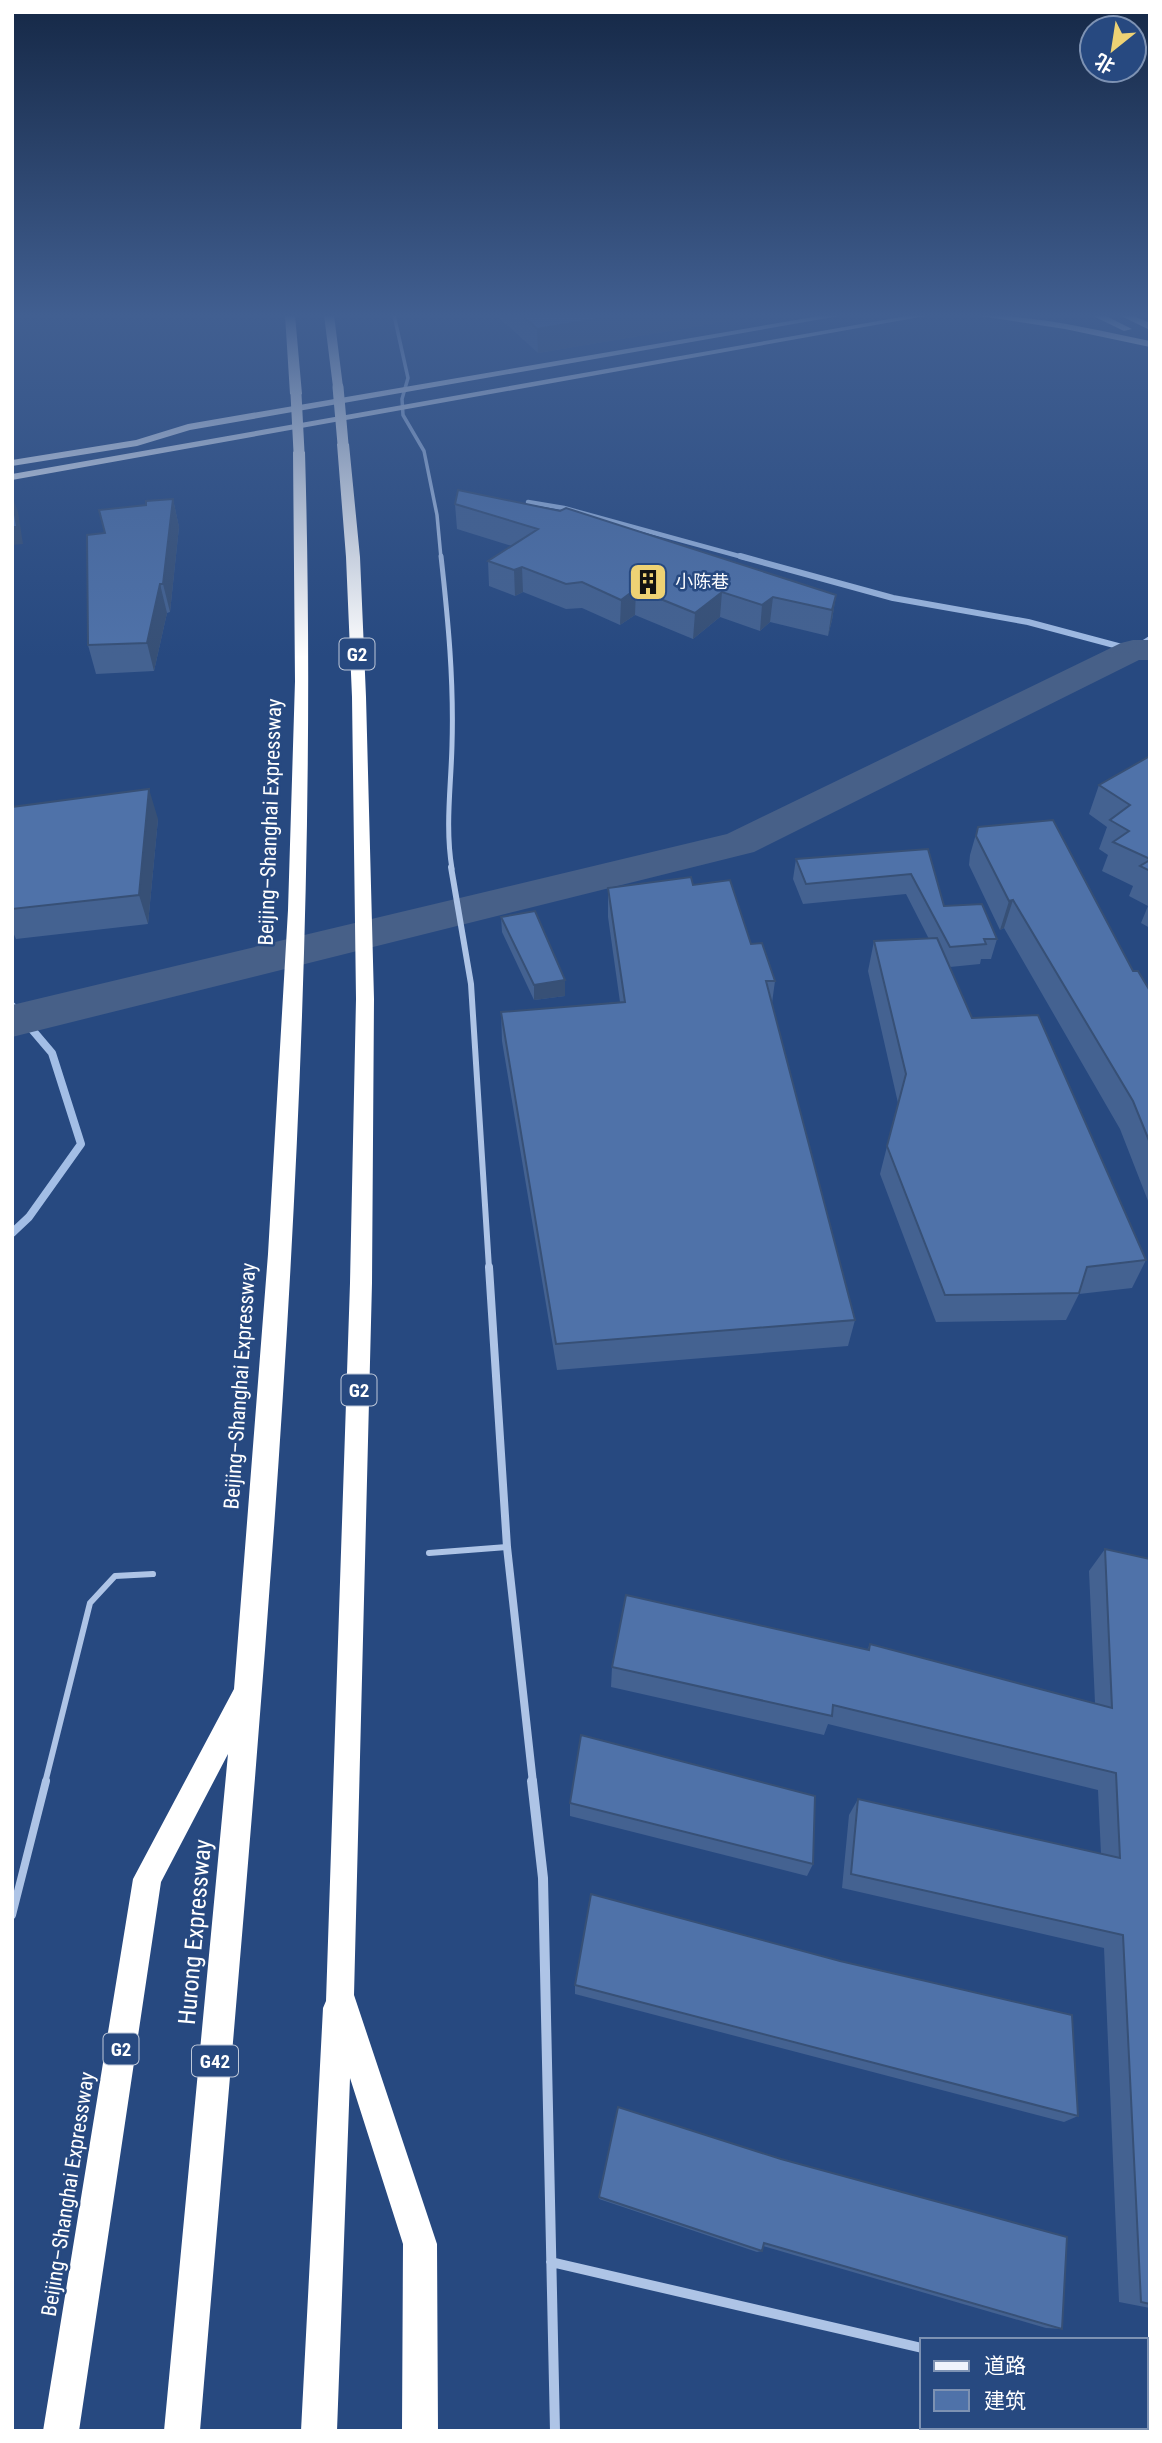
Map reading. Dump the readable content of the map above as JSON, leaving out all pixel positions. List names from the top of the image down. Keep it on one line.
{"streets":{"highway":["G2","Beijing–Shanghai Expressway","Hurong Expressway","G42"]},"crossings":[["Beijing–Shanghai Expressway","Hurong Expressway"]],"places":{"building":["小陈巷"]},"legend":["道路","建筑"],"north":"bottom left"}
